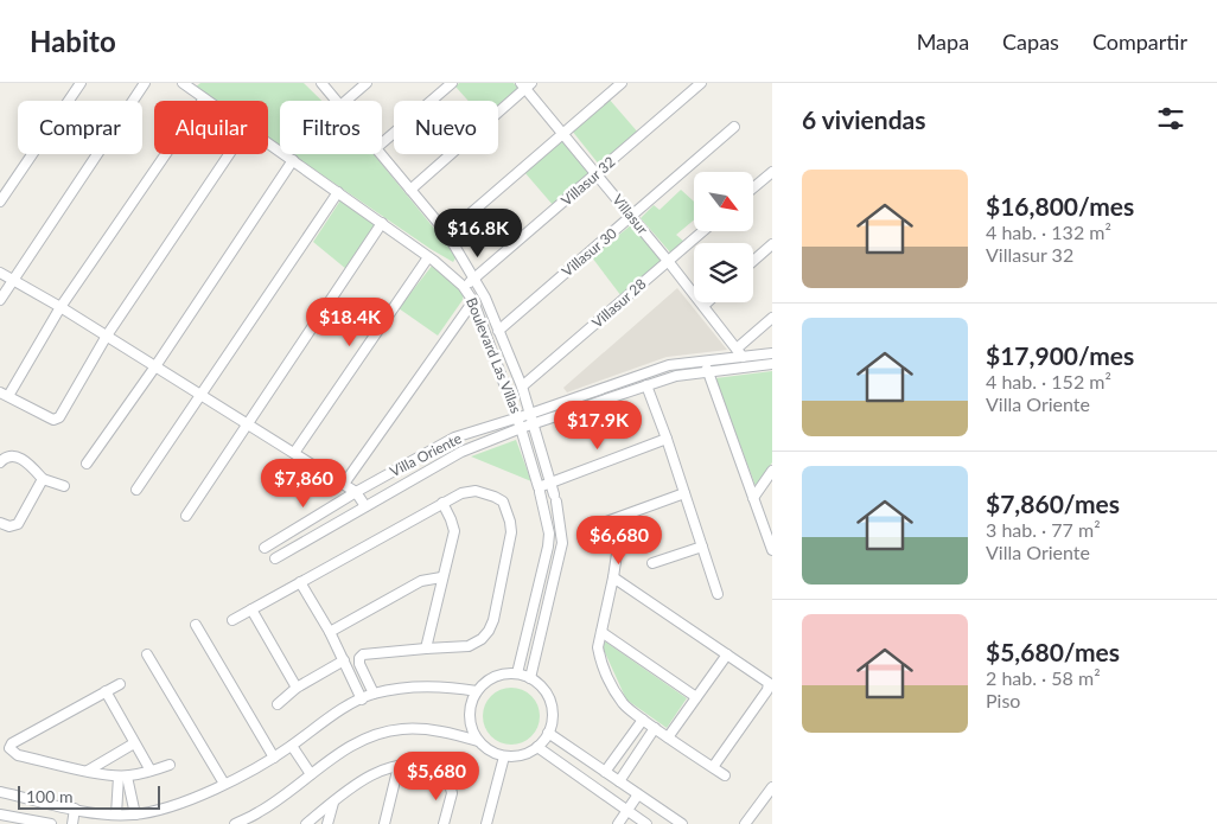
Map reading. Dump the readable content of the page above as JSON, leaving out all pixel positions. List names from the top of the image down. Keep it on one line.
{"streets":{"street":["Villasur 32","Villasur","Villasur 30","Villasur 28","Boulevard Las Villas","Villa Oriente"]},"crossings":[["Villasur 32","Villasur"],["Villasur 32","Boulevard Las Villas"],["Villasur","Villasur 30"],["Villasur","Villasur 28"],["Villasur","Villa Oriente"],["Villasur 30","Boulevard Las Villas"],["Villasur 28","Boulevard Las Villas"],["Boulevard Las Villas","Villa Oriente"]],"scale_bar":"100 m","north":"bottom right","page":{"header":"Habito","nav":["Mapa","Capas","Compartir"],"heading":"6 viviendas","chip":["Comprar","Alquilar","Filtros","Nuevo"],"list":[{"name":"$16,800/mes","note":"4 hab. · 132 m² · Villasur 32"},{"name":"$17,900/mes","note":"4 hab. · 152 m² · Villa Oriente"},{"name":"$7,860/mes","note":"3 hab. · 77 m² · Villa Oriente"},{"name":"$5,680/mes","note":"2 hab. · 58 m² · Piso"}],"price":["$16.8K","$18.4K","$17.9K","$7,860","$6,680","$5,680"],"scale":"100 m"}}
